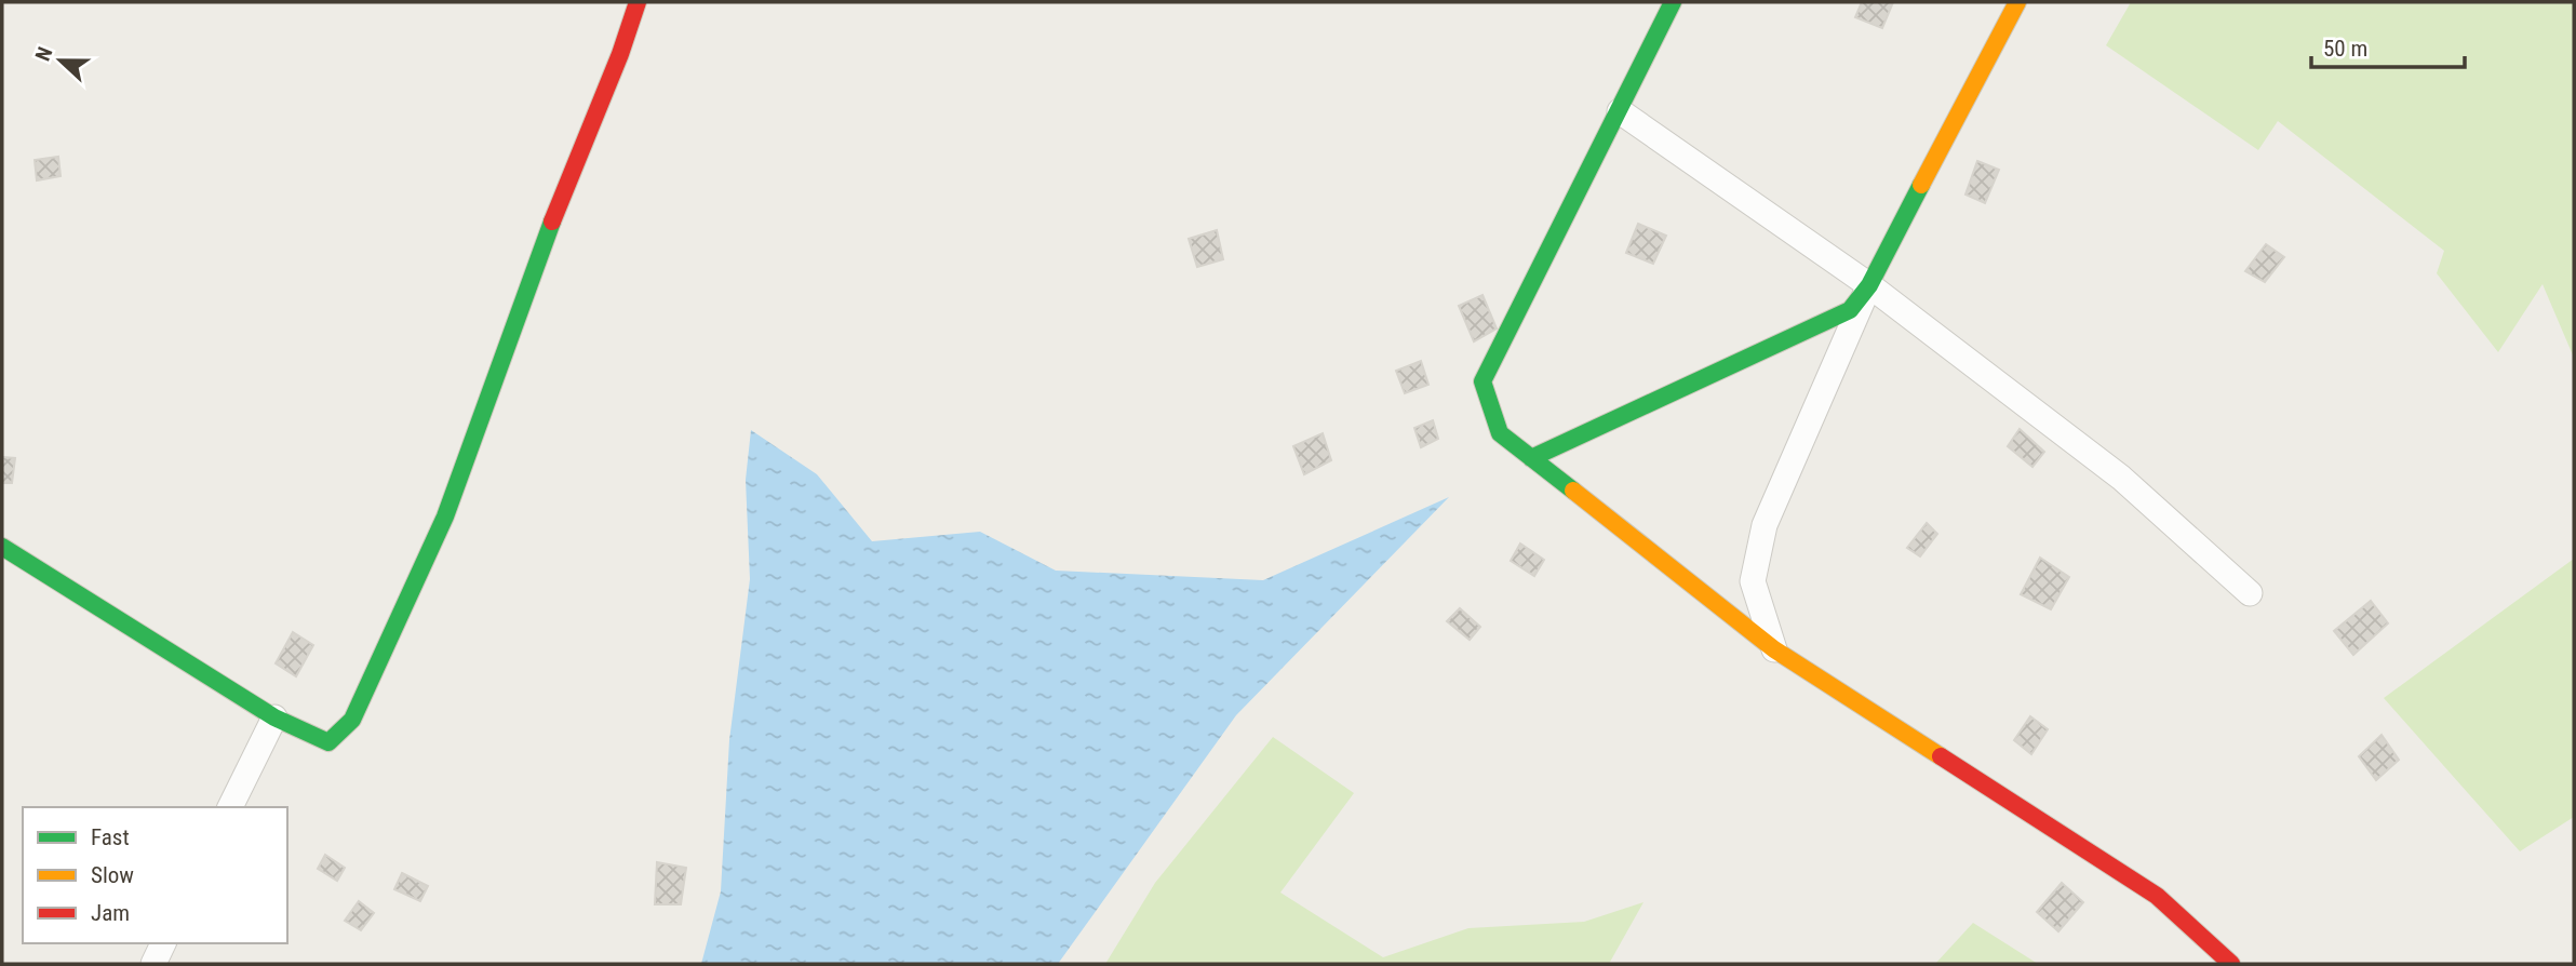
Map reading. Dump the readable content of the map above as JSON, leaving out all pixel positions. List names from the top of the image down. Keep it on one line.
{"legend":["Fast","Slow","Jam"],"scale_bar":"50 m","north":"left"}
